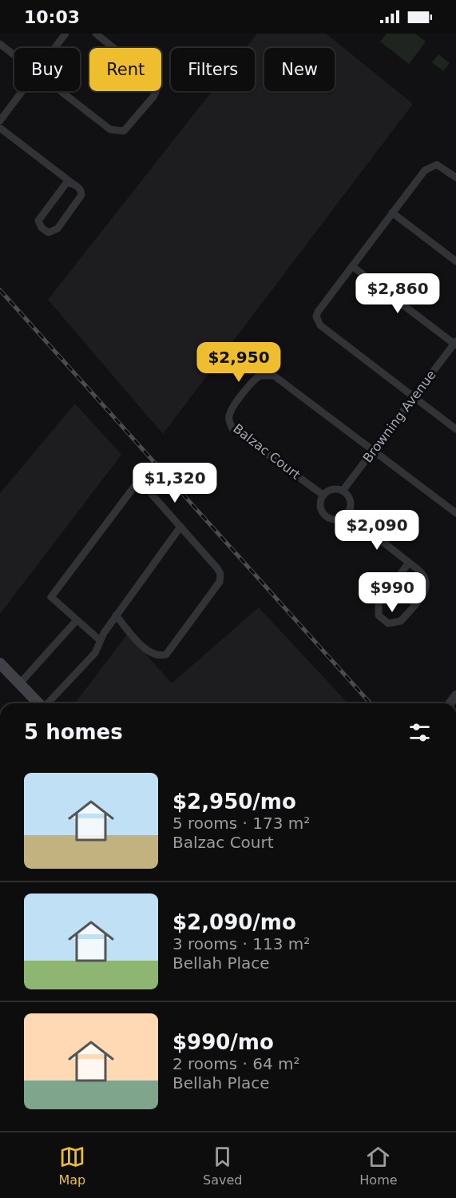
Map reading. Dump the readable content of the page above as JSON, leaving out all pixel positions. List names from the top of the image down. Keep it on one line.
{"streets":{"street":["Browning Avenue","Balzac Court"]},"crossings":[["Browning Avenue","Balzac Court"]],"page":{"status":"10:03","chip":["Buy","Rent","Filters","New"],"price":["$2,860","$2,950","$1,320","$2,090","$990"],"heading":"5 homes","list":[{"name":"$2,950/mo","note":"5 rooms · 173 m² · Balzac Court"},{"name":"$2,090/mo","note":"3 rooms · 113 m² · Bellah Place"},{"name":"$990/mo","note":"2 rooms · 64 m² · Bellah Place"}],"tabs":["Map","Saved","Home"]}}
